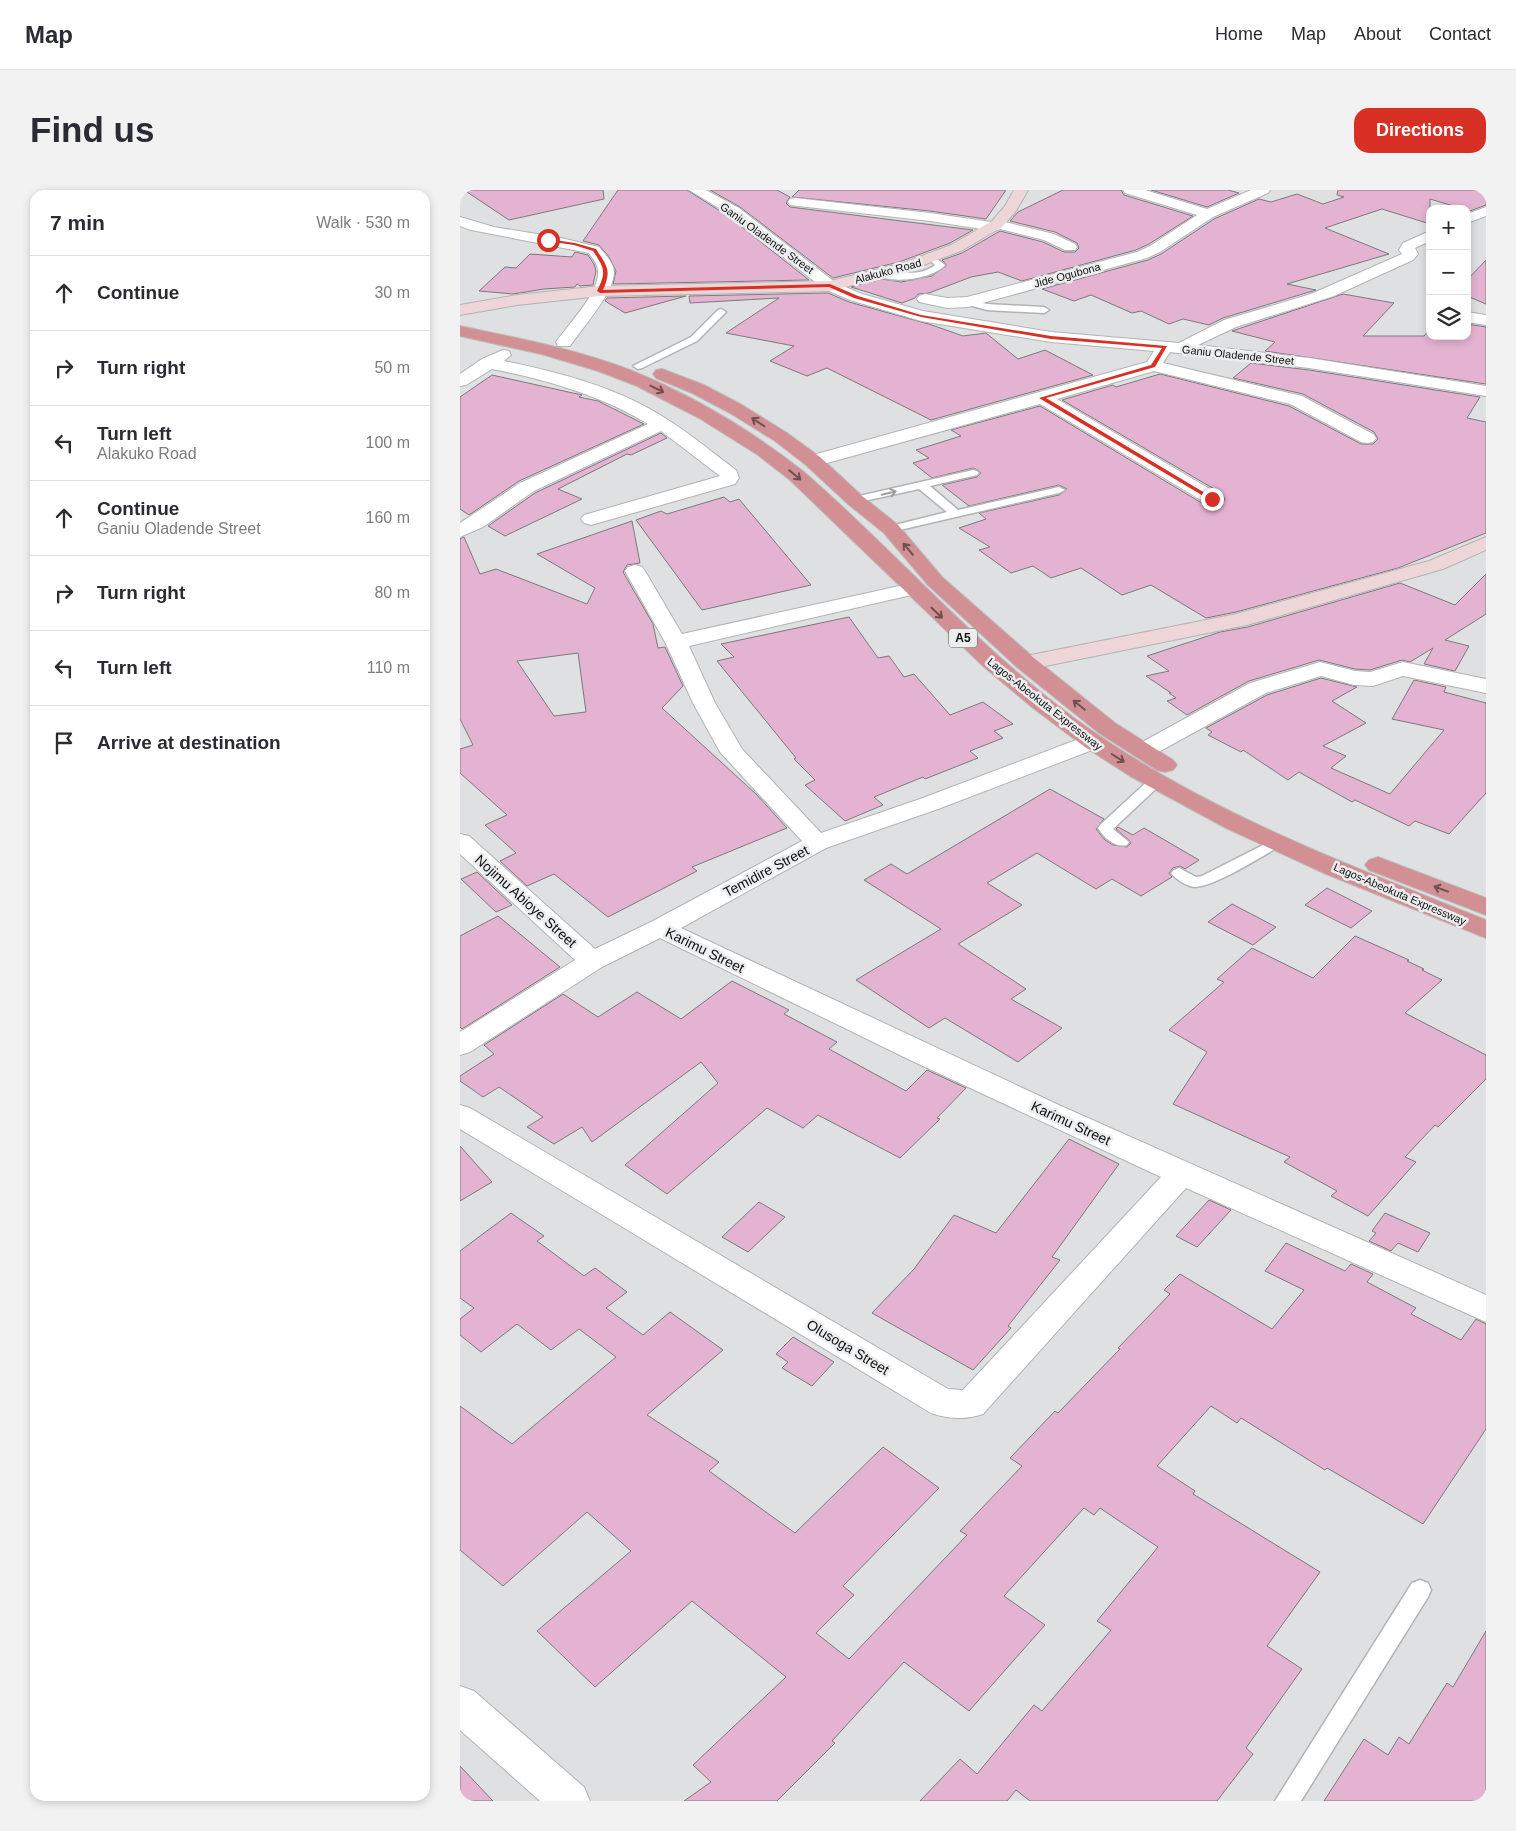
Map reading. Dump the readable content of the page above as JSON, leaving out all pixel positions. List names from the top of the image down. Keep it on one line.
{"streets":{"highway":["A5","Lagos-Abeokuta Expressway"],"main road":["Alakuko Road"],"street":["Ganiu Oladende Street","Jide Ogubona","Temidire Street","Nojimu Abioye Street","Karimu Street","Olusoga Street"]},"crossings":[["Ganiu Oladende Street","Alakuko Road"],["Ganiu Oladende Street","Jide Ogubona"],["Lagos-Abeokuta Expressway","Temidire Street"],["Temidire Street","Nojimu Abioye Street"],["Temidire Street","Karimu Street"],["Karimu Street","Olusoga Street"]],"page":{"header":"Map","nav":["Home","Map","About","Contact"],"buttons":"Directions","title":"Find us","heading":["7 min","Walk · 530 m"],"map_buttons":["+","−"],"list":[["Continue","30 m"],["Turn right","50 m"],["Turn left","Alakuko Road","100 m"],["Continue","Ganiu Oladende Street","160 m"],["Turn right","80 m"],["Turn left","110 m"],"Arrive at destination"]}}
